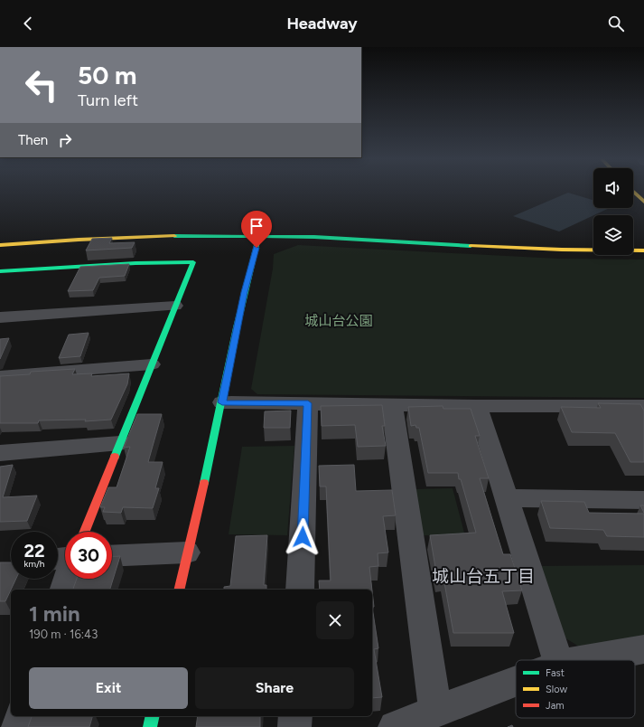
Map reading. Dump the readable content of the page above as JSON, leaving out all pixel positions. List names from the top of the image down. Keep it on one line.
{"districts":["城山台五丁目"],"parks":["城山台公園"],"legend":["Fast","Slow","Jam"],"page":{"header":"Headway","turn":["50 m","Turn left"],"then":"Then","speed":"22 km/h","limit":"30","heading":["1 min","190 m · 16:43"],"buttons":["Exit","Share"]}}
